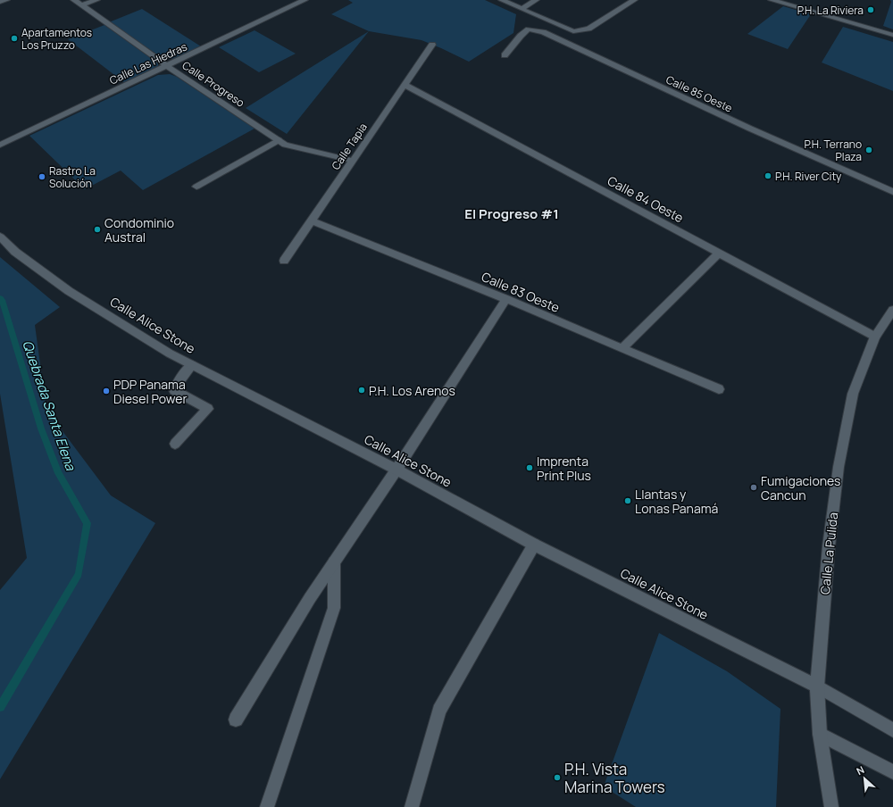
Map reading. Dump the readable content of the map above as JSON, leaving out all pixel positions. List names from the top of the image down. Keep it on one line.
{"streets":{"street":["Calle Las Hiedras","Calle Progreso","Calle 85 Oeste","Calle Tapia","Calle 84 Oeste","Calle 83 Oeste","Calle Alice Stone","Calle La Pulida"]},"crossings":[["Calle Las Hiedras","Calle Progreso"],["Calle Progreso","Calle Tapia"],["Calle Tapia","Calle 84 Oeste"],["Calle Tapia","Calle 83 Oeste"],["Calle 84 Oeste","Calle La Pulida"],["Calle Alice Stone","Calle La Pulida"]],"districts":["El Progreso #1"],"water":["Quebrada Santa Elena"],"places":["P.H. La Riviera","Apartamentos Los Pruzzo","P.H. Terrano Plaza","P.H. River City","Rastro La Solución","Condominio Austral","P.H. Los Arenos","PDP Panama Diesel Power","Imprenta Print Plus","Fumigaciones Cancun","Llantas y Lonas Panamá","P.H. Vista Marina Towers"],"north":"top left"}
